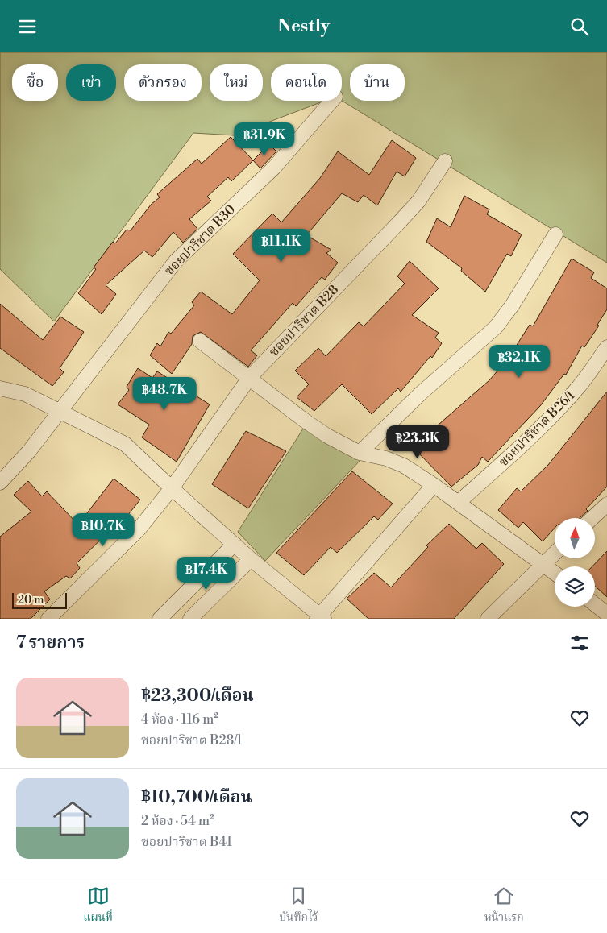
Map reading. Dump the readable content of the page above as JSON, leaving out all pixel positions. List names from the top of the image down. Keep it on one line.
{"streets":{"street":["ซอยปาริชาต B30","ซอยปาริชาต B28","ซอยปาริชาต B26/1"]},"scale_bar":"20 m","north":"top","page":{"header":"Nestly","chip":["ซื้อ","เช่า","ตัวกรอง","ใหม่","คอนโด","บ้าน"],"price":["฿31.9K","฿11.1K","฿32.1K","฿48.7K","฿23.3K","฿10.7K","฿17.4K"],"scale":"20 m","heading":"7 รายการ","list":[{"name":"฿23,300/เดือน","note":"4 ห้อง · 116 m² · ซอยปาริชาต B28/1"},{"name":"฿10,700/เดือน","note":"2 ห้อง · 54 m² · ซอยปาริชาต B41"}],"tabs":["แผนที่","บันทึกไว้","หน้าแรก"]}}
